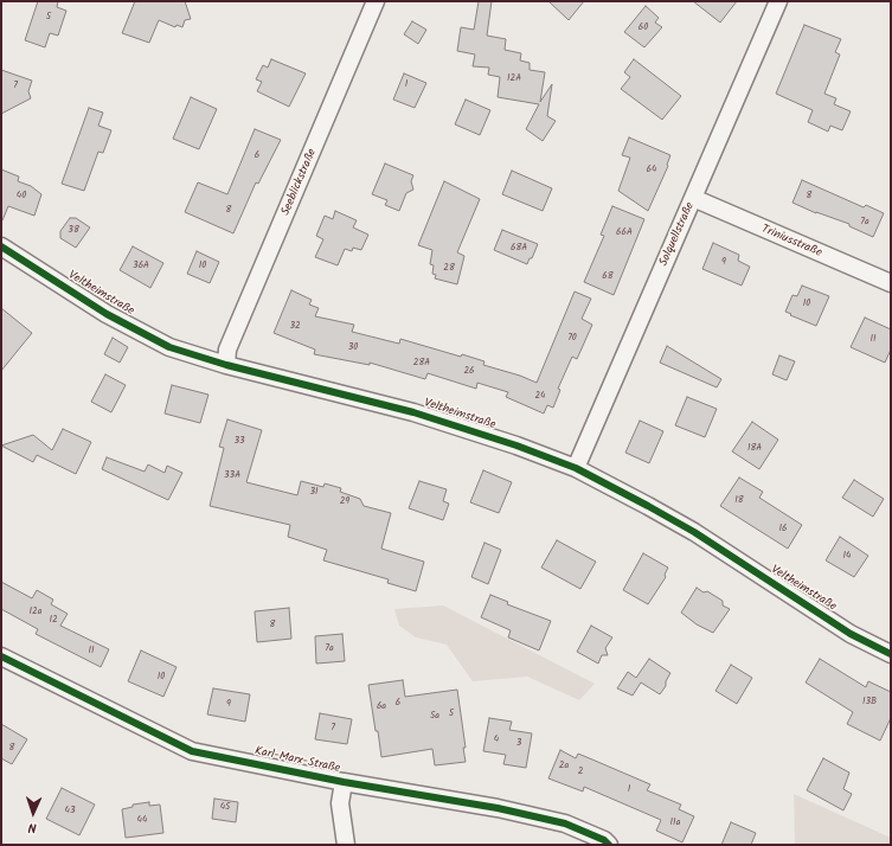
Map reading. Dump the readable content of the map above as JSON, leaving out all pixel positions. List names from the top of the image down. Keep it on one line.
{"streets":{"street":["Seeblickstraße","Solquellstraße","Triniusstraße","Veltheimstraße","Karl-Marx-Straße"]},"crossings":[["Seeblickstraße","Veltheimstraße"],["Solquellstraße","Triniusstraße"],["Solquellstraße","Veltheimstraße"]],"house_numbers":["5","60","12A","1","7","6","64","40","8","8","7a","38","66A","68A","9","36A","10","28","68","10","32","70","11","30","28A","26","24","33","18A","33A","31","18","29","16","14","12a","12","8","7a","11","10","13B","6","9","6a","5","5a","7","4","3","8","2a","2","1","45","43","44","11a"],"north":"bottom"}
